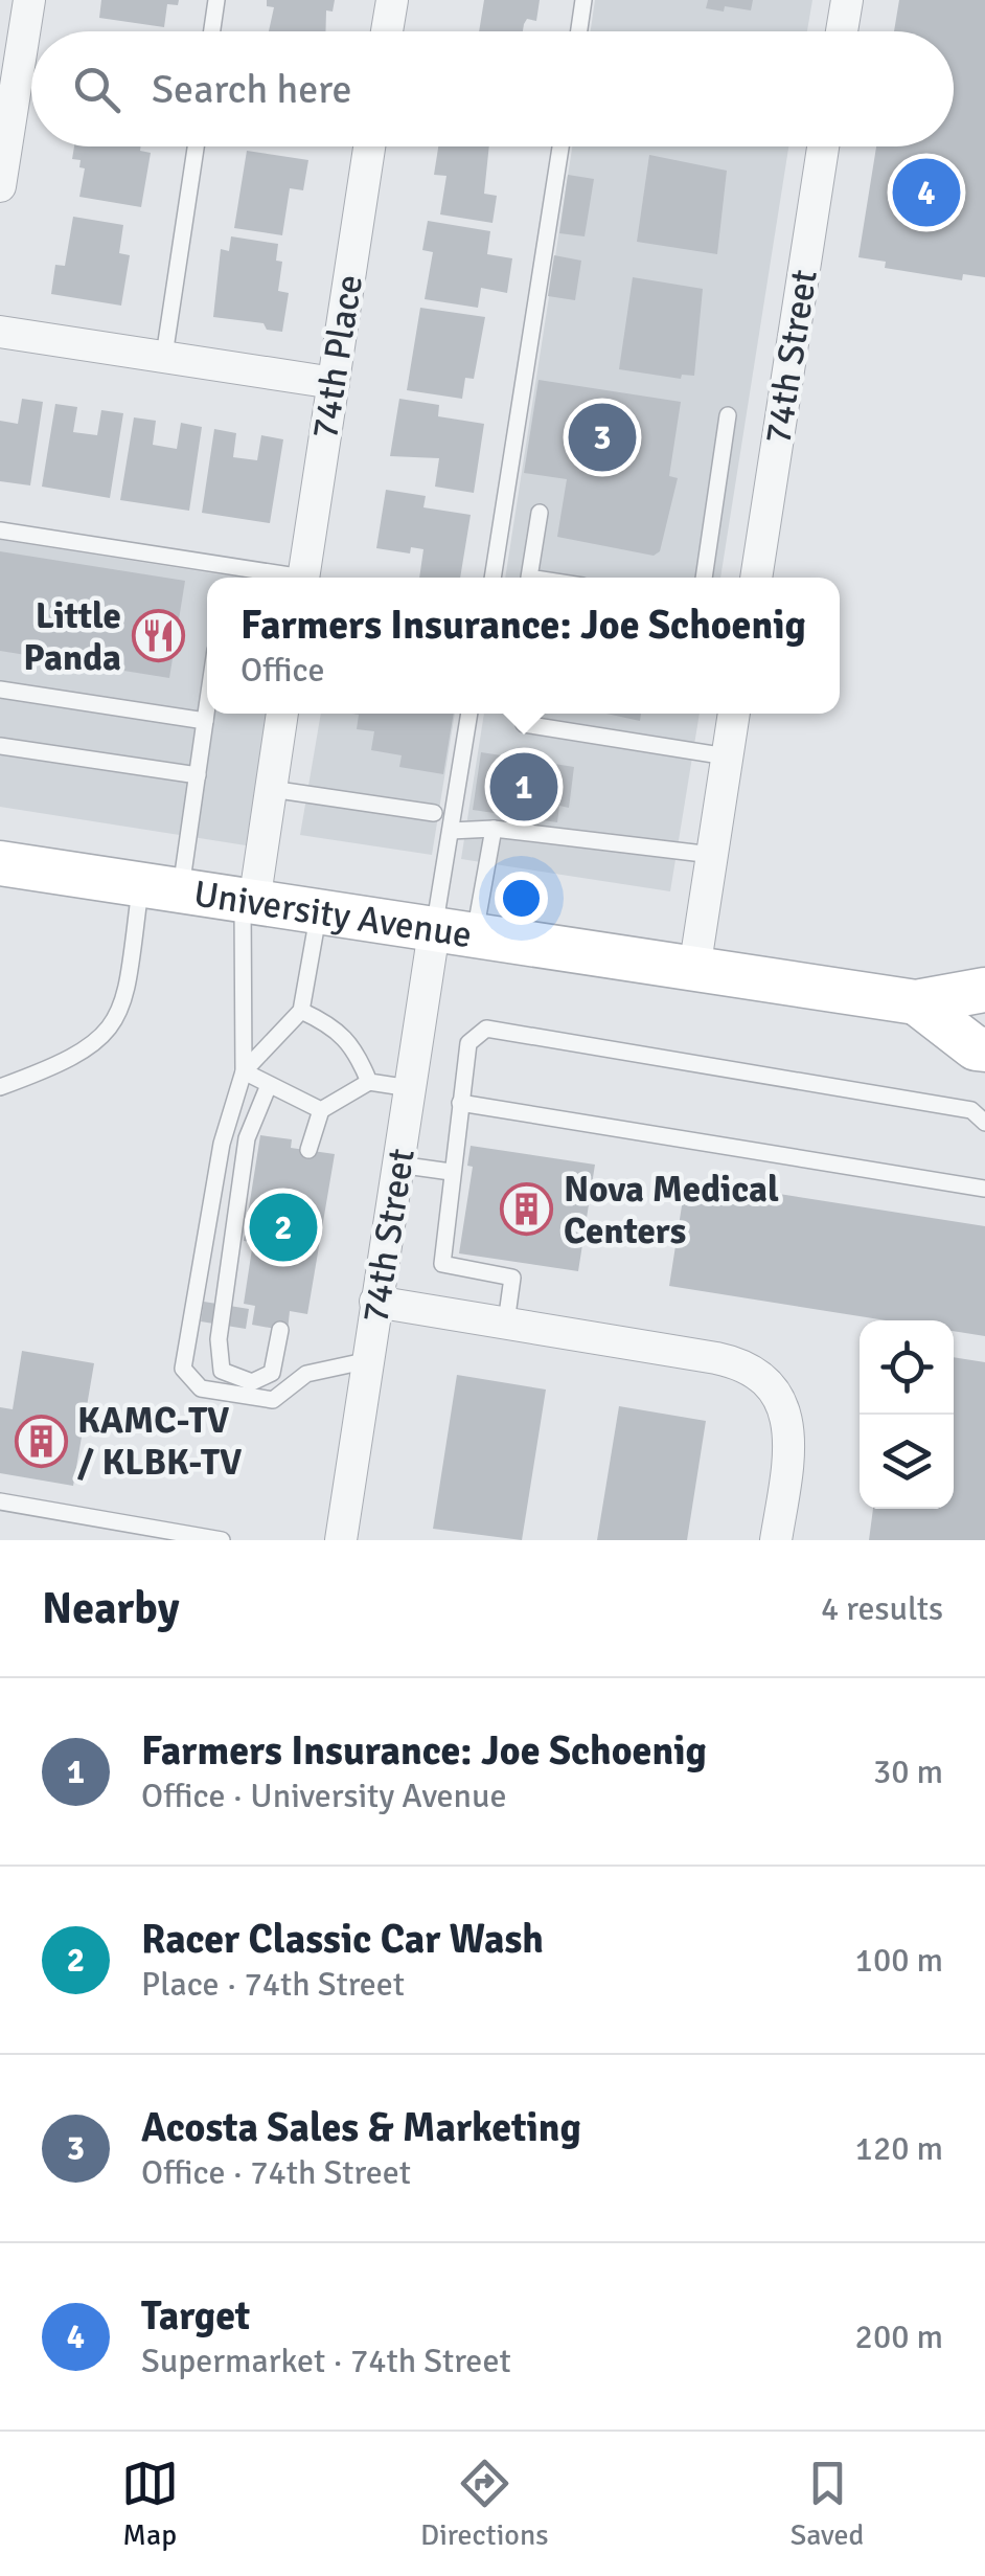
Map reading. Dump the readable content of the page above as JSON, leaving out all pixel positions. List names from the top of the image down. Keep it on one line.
{"streets":{"main road":["University Avenue"],"street":["74th Place","74th Street"]},"crossings":[["74th Street","University Avenue"]],"places":{"restaurant":["Little Panda"],"building":["Nova Medical Centers","KAMC-TV / KLBK-TV"]},"page":{"search":"Search here","pins":["4","3","1","2"],"popup":["Farmers Insurance: Joe Schoenig","Office"],"heading":["Nearby","4 results"],"list":[{"mark":"1","name":"Farmers Insurance: Joe Schoenig","note":"Office · University Avenue","value":"30 m"},{"mark":"2","name":"Racer Classic Car Wash","note":"Place · 74th Street","value":"100 m"},{"mark":"3","name":"Acosta Sales & Marketing","note":"Office · 74th Street","value":"120 m"},{"mark":"4","name":"Target","note":"Supermarket · 74th Street","value":"200 m"}],"nav":["Map","Directions","Saved"]}}
